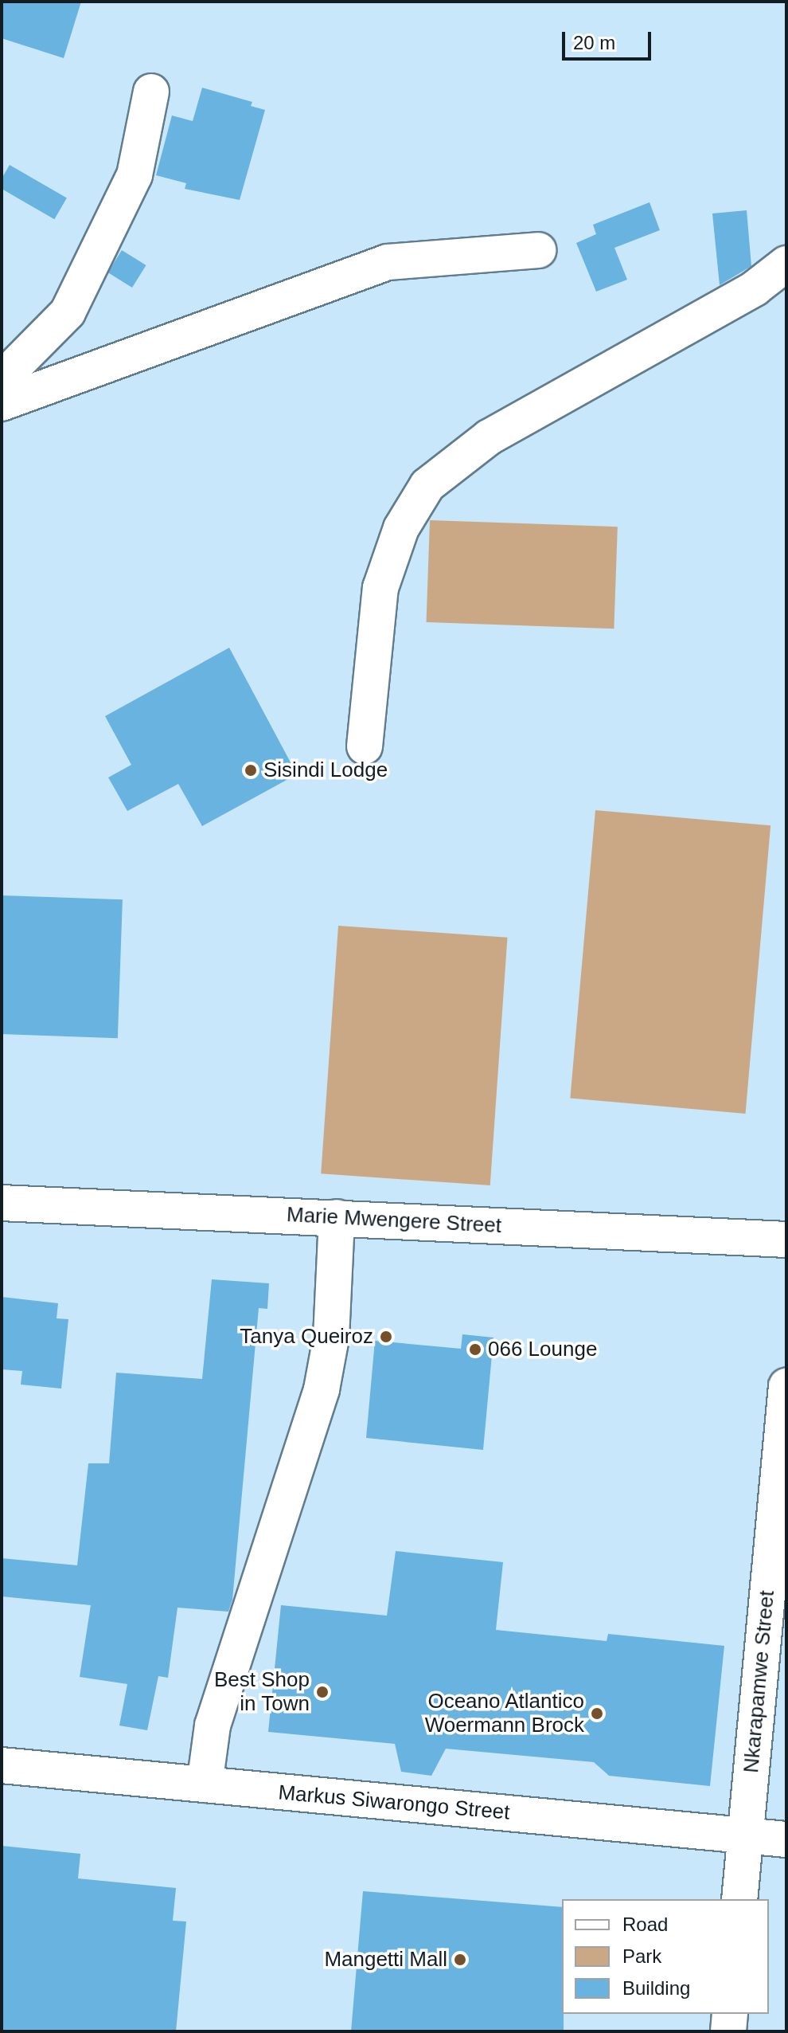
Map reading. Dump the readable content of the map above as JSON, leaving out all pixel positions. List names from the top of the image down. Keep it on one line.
{"streets":{"street":["Marie Mwengere Street","Nkarapamwe Street","Markus Siwarongo Street"]},"crossings":[["Nkarapamwe Street","Markus Siwarongo Street"]],"places":["Sisindi Lodge","Tanya Queiroz","066 Lounge","Best Shop in Town","Oceano Atlantico Woermann Brock","Mangetti Mall"],"legend":["Road","Park","Building"],"scale_bar":"20 m"}
